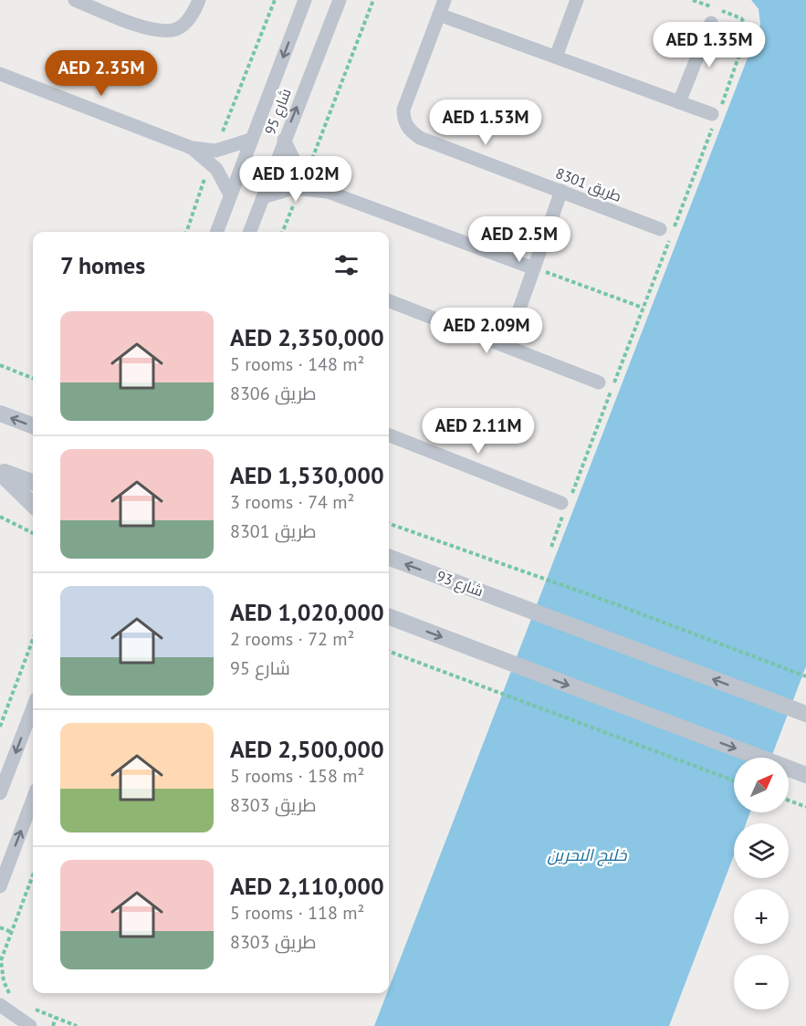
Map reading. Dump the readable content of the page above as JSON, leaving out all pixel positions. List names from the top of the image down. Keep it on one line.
{"streets":{"street":["شارع 95","طريق 8301","شارع 93"]},"water":["خليج البحرين"],"north":"top right","page":{"price":["AED 1.35M","AED 2.35M","AED 1.53M","AED 1.02M","AED 2.5M","AED 2.09M","AED 2.11M"],"heading":"7 homes","list":[{"name":"AED 2,350,000","note":"5 rooms · 148 m² · طريق 8306"},{"name":"AED 1,530,000","note":"3 rooms · 74 m² · طريق 8301"},{"name":"AED 1,020,000","note":"2 rooms · 72 m² · شارع 95"},{"name":"AED 2,500,000","note":"5 rooms · 158 m² · طريق 8303"},{"name":"AED 2,110,000","note":"5 rooms · 118 m² · طريق 8303"}],"map_buttons":["+","−"]}}
